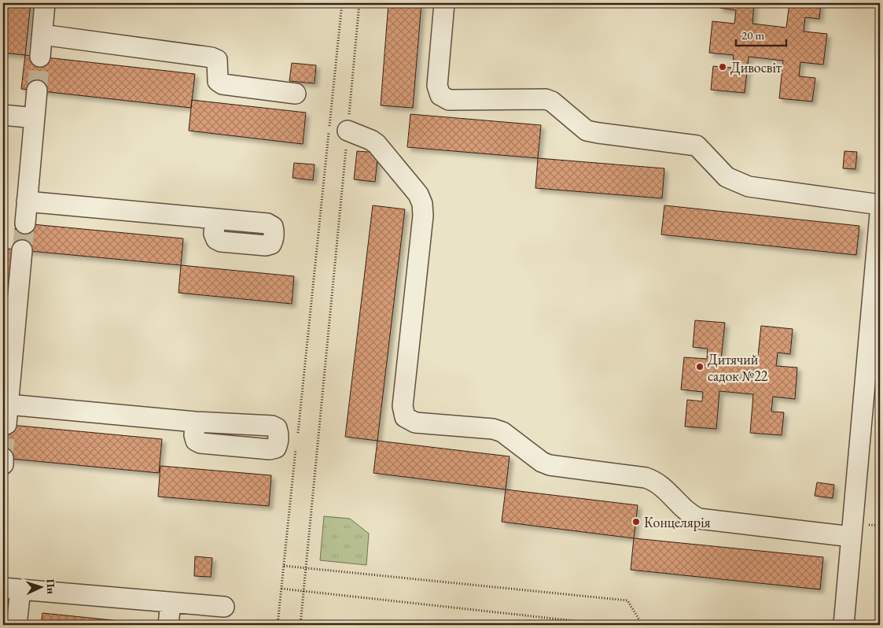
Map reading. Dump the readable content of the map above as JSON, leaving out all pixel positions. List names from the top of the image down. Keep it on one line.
{"places":["Дивосвіт","Дитячий садок №22","Концелярія"],"scale_bar":"20 m","north":"right"}
